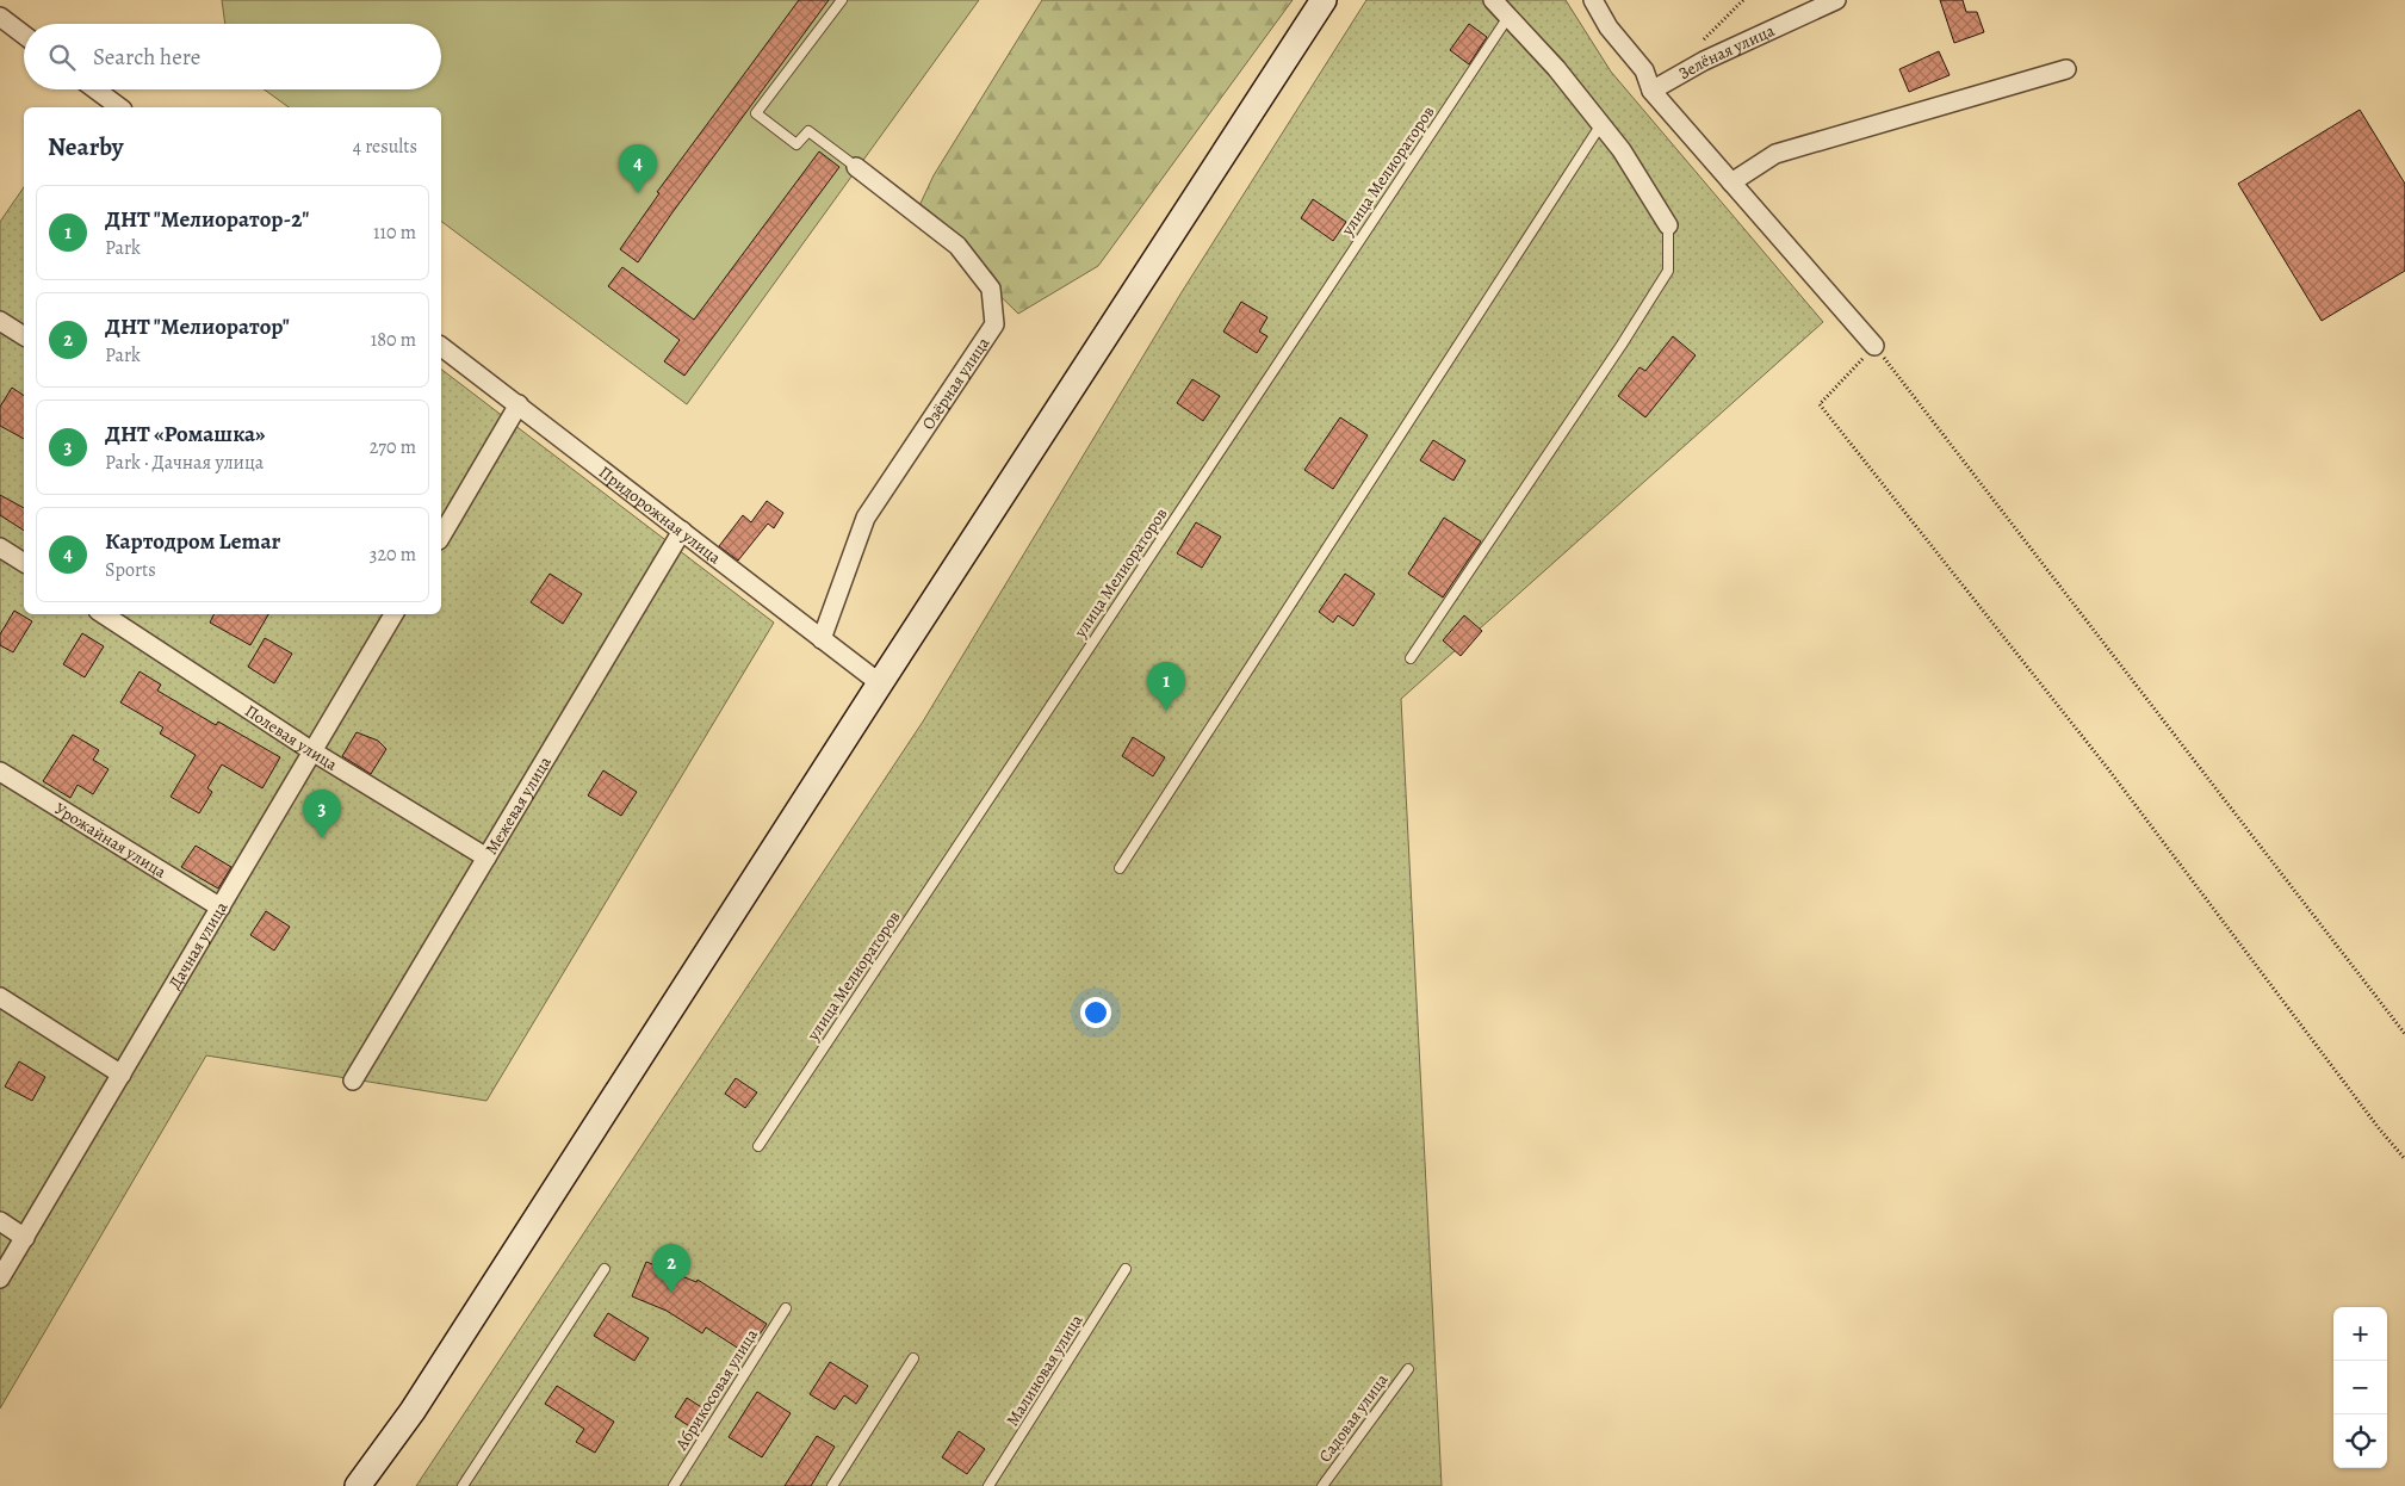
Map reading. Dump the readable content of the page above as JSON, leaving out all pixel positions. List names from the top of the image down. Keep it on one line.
{"streets":{"street":["Зелёная улица","Озёрная улица","Придорожная улица","Полевая улица","Межевая улица","Урожайная улица","Дачная улица"],"lane":["улица Мелиораторов","Малиновая улица","Абрикосовая улица","Садовая улица"]},"crossings":[["Озёрная улица","Придорожная улица"],["Придорожная улица","Межевая улица"],["Полевая улица","Межевая улица"],["Полевая улица","Дачная улица"],["Урожайная улица","Дачная улица"]],"page":{"search":"Search here","heading":["Nearby","4 results"],"pins":["4","1","3","2"],"list":[{"mark":"1","name":"ДНТ \"Мелиоратор-2\"","note":"Park","value":"110 m"},{"mark":"2","name":"ДНТ \"Мелиоратор\"","note":"Park","value":"180 m"},{"mark":"3","name":"ДНТ «Ромашка»","note":"Park · Дачная улица","value":"270 m"},{"mark":"4","name":"Картодром Lemar","note":"Sports","value":"320 m"}],"map_buttons":["+","−"]}}
